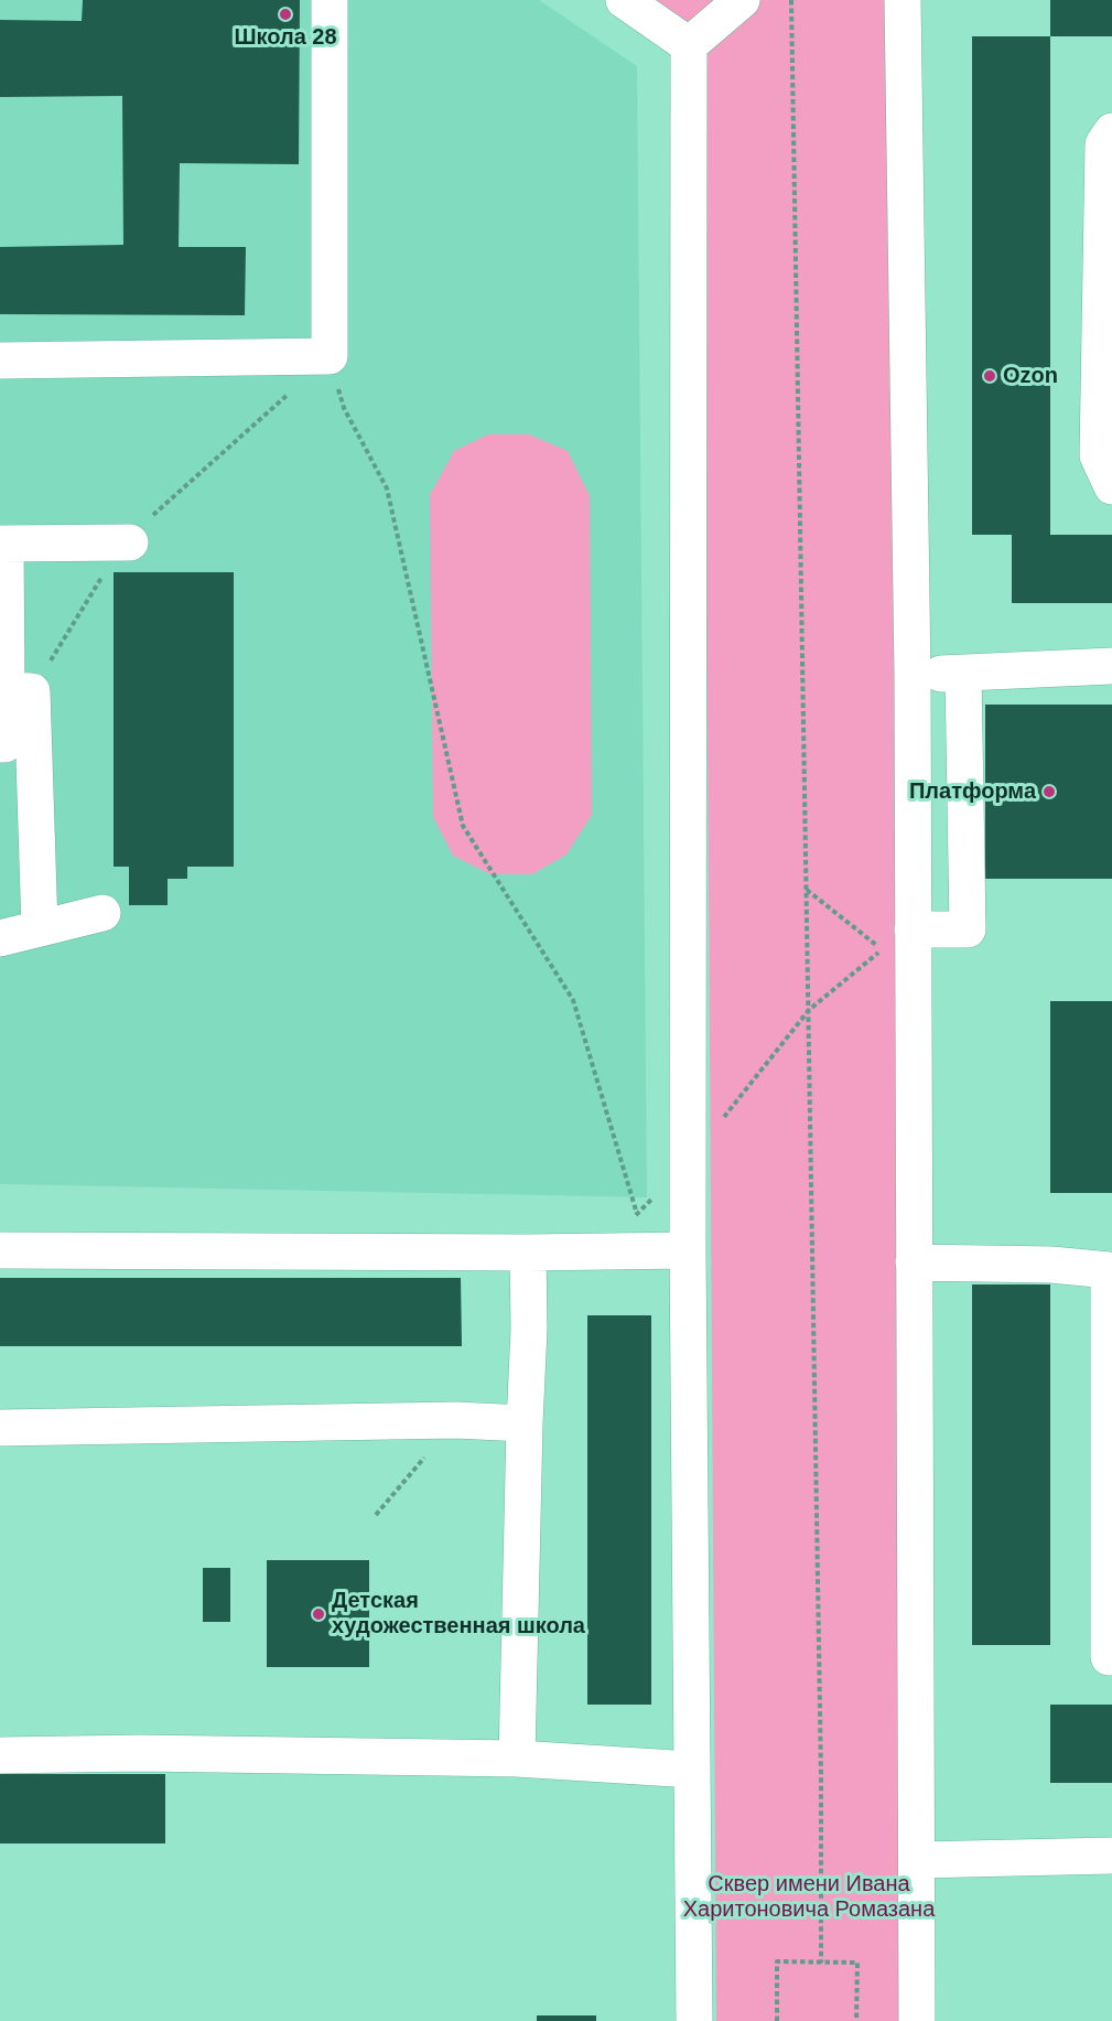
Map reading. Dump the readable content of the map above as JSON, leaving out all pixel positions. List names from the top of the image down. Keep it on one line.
{"parks":["Сквер имени Ивана Харитоновича Ромазана"],"places":["Школа 28","Ozon","Платформа","Детская художественная школа"]}
